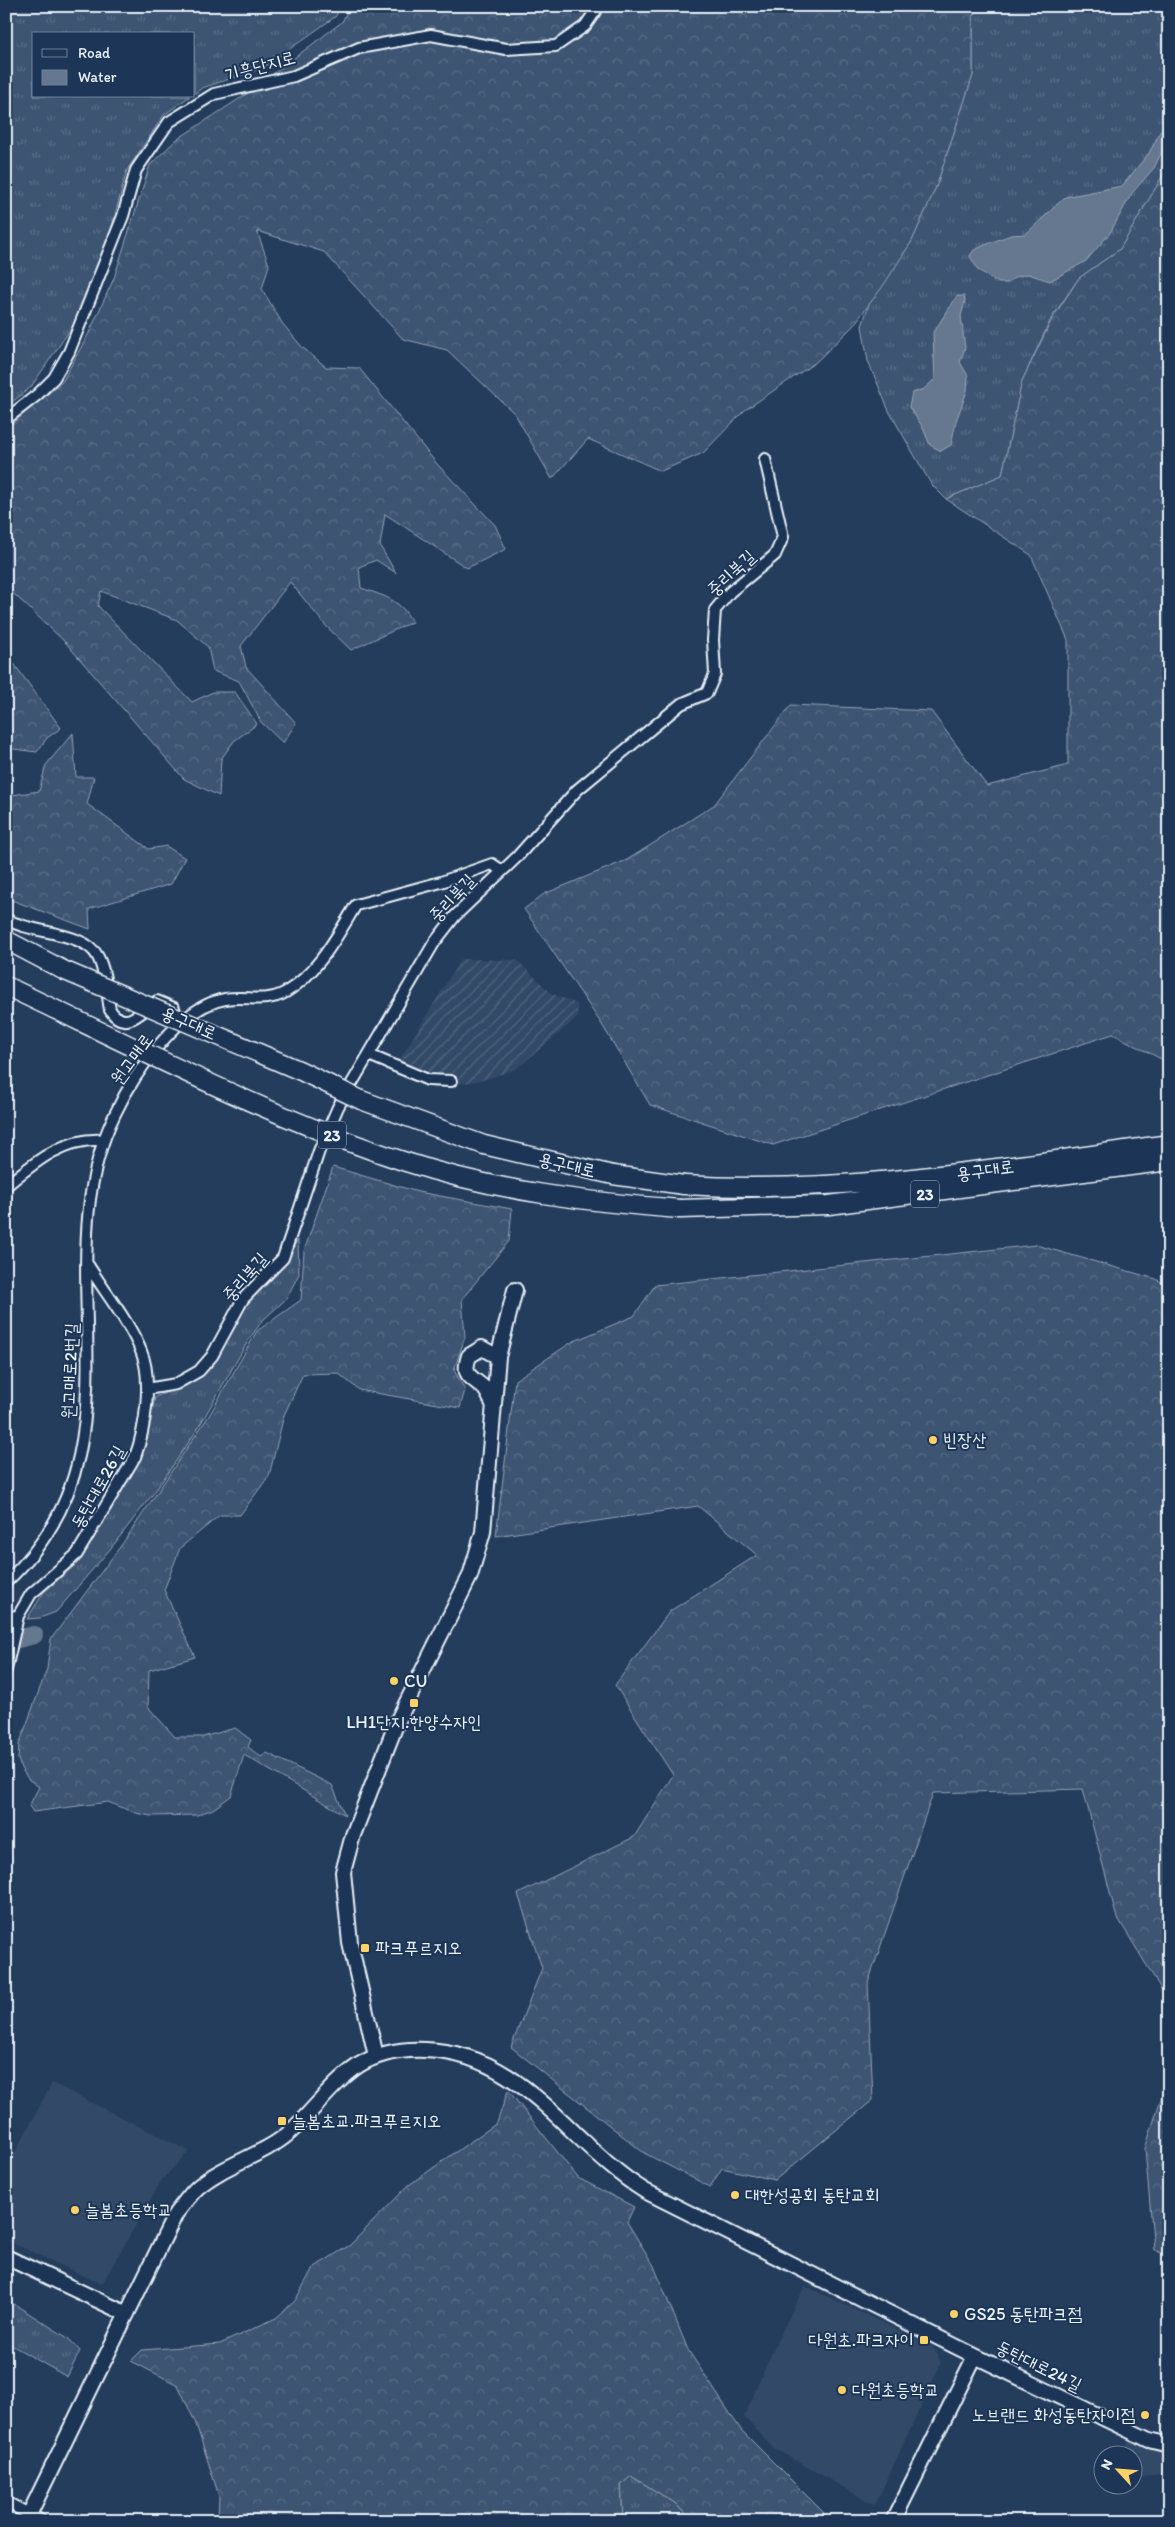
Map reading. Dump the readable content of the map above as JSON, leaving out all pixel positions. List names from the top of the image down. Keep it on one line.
{"streets":{"highway":["용구대로","23"],"street":["기흥단지로","중리북길","원고매로","원고매로2번길","동탄대로26길","동탄대로24길"]},"crossings":[["중리북길","원고매로"],["중리북길","동탄대로26길"],["원고매로","원고매로2번길"],["원고매로2번길","동탄대로26길"]],"places":{"other":["빈장산","CU","대한성공회 동탄교회","늘봄초등학교","GS25 동탄파크점","다원초등학교","노브랜드 화성동탄자이점"],"transit":["LH1단지.한양수자인","파크푸르지오","늘봄초교.파크푸르지오","다원초.파크자이"]},"legend":["Road","Water"],"north":"top left"}
